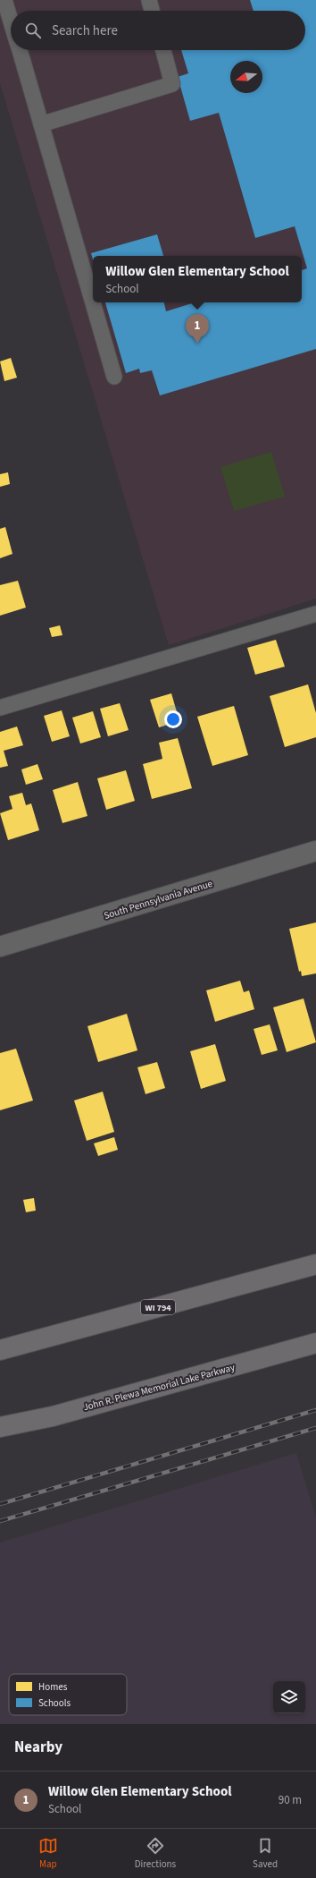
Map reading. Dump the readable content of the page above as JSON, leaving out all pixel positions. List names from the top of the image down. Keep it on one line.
{"streets":{"main road":["WI 794","John R. Plewa Memorial Lake Parkway"],"street":["South Pennsylvania Avenue"]},"legend":["Homes","Schools"],"north":"left","page":{"search":"Search here","popup":["Willow Glen Elementary School","School"],"pins":"1","heading":"Nearby","list":[{"mark":"1","name":"Willow Glen Elementary School","note":"School","value":"90 m"}],"nav":["Map","Directions","Saved"]}}
